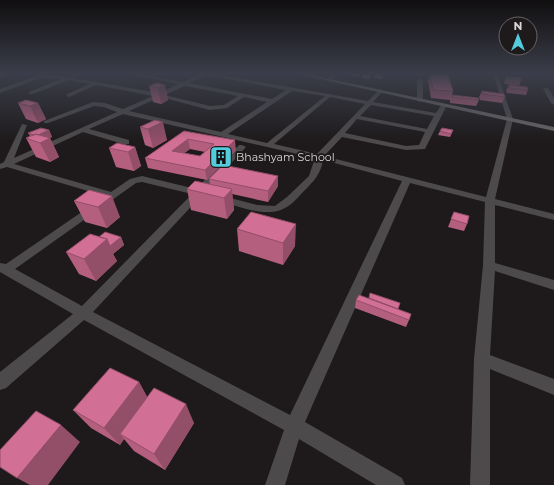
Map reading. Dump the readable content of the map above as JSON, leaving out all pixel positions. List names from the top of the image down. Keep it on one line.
{"places":{"building":["Bhashyam School"]},"north":"top"}
